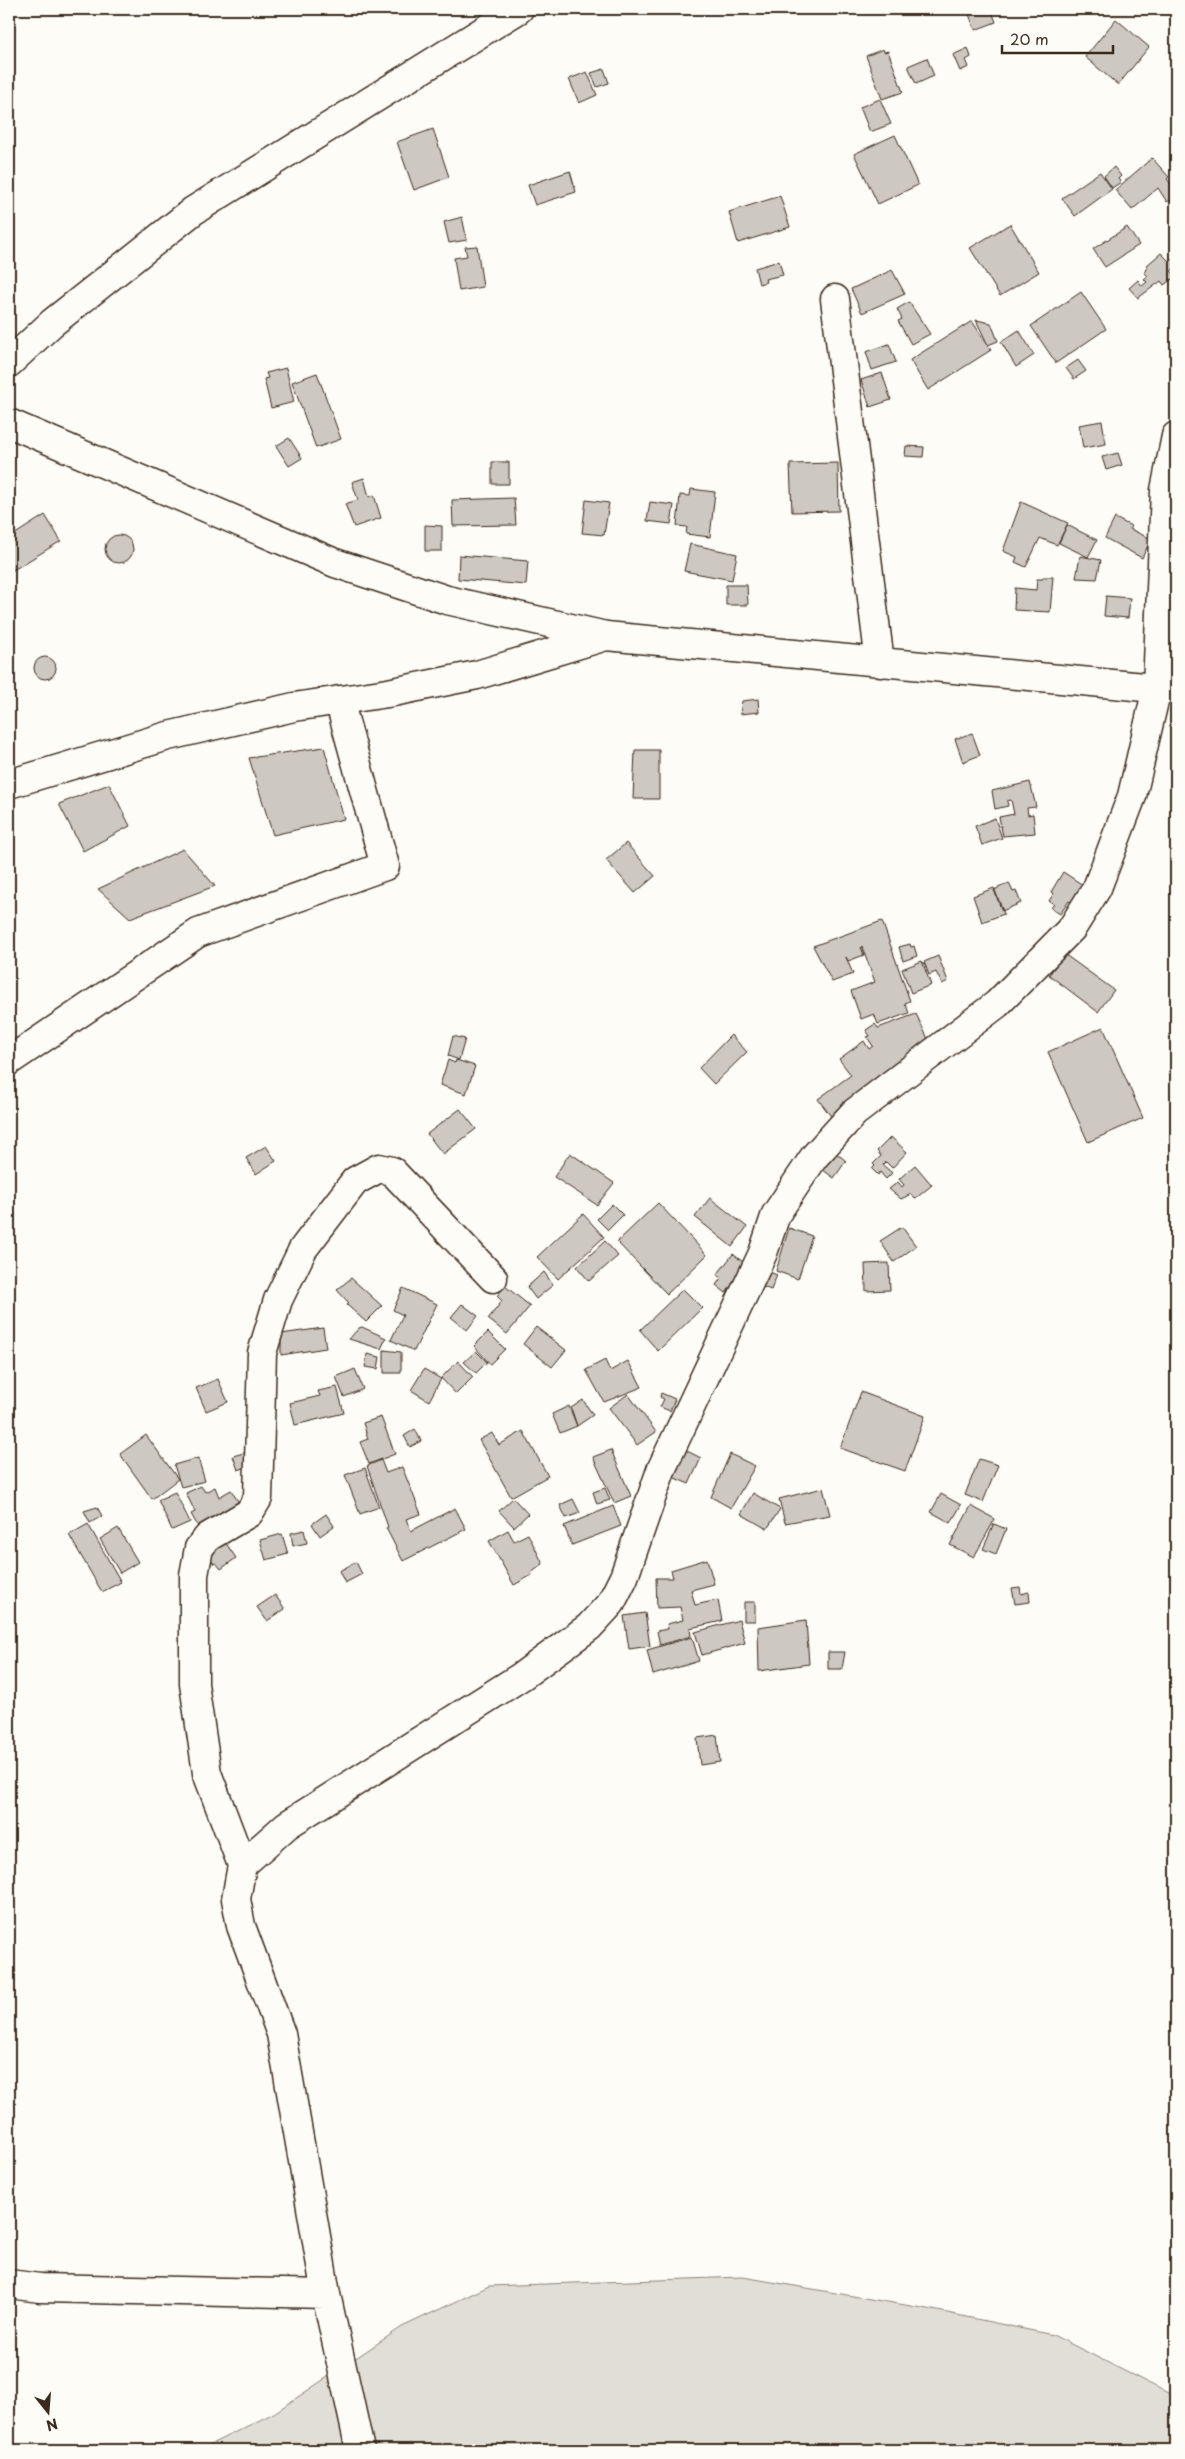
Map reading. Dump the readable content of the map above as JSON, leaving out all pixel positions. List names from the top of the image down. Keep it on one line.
{"scale_bar":"20 m","north":"bottom"}
